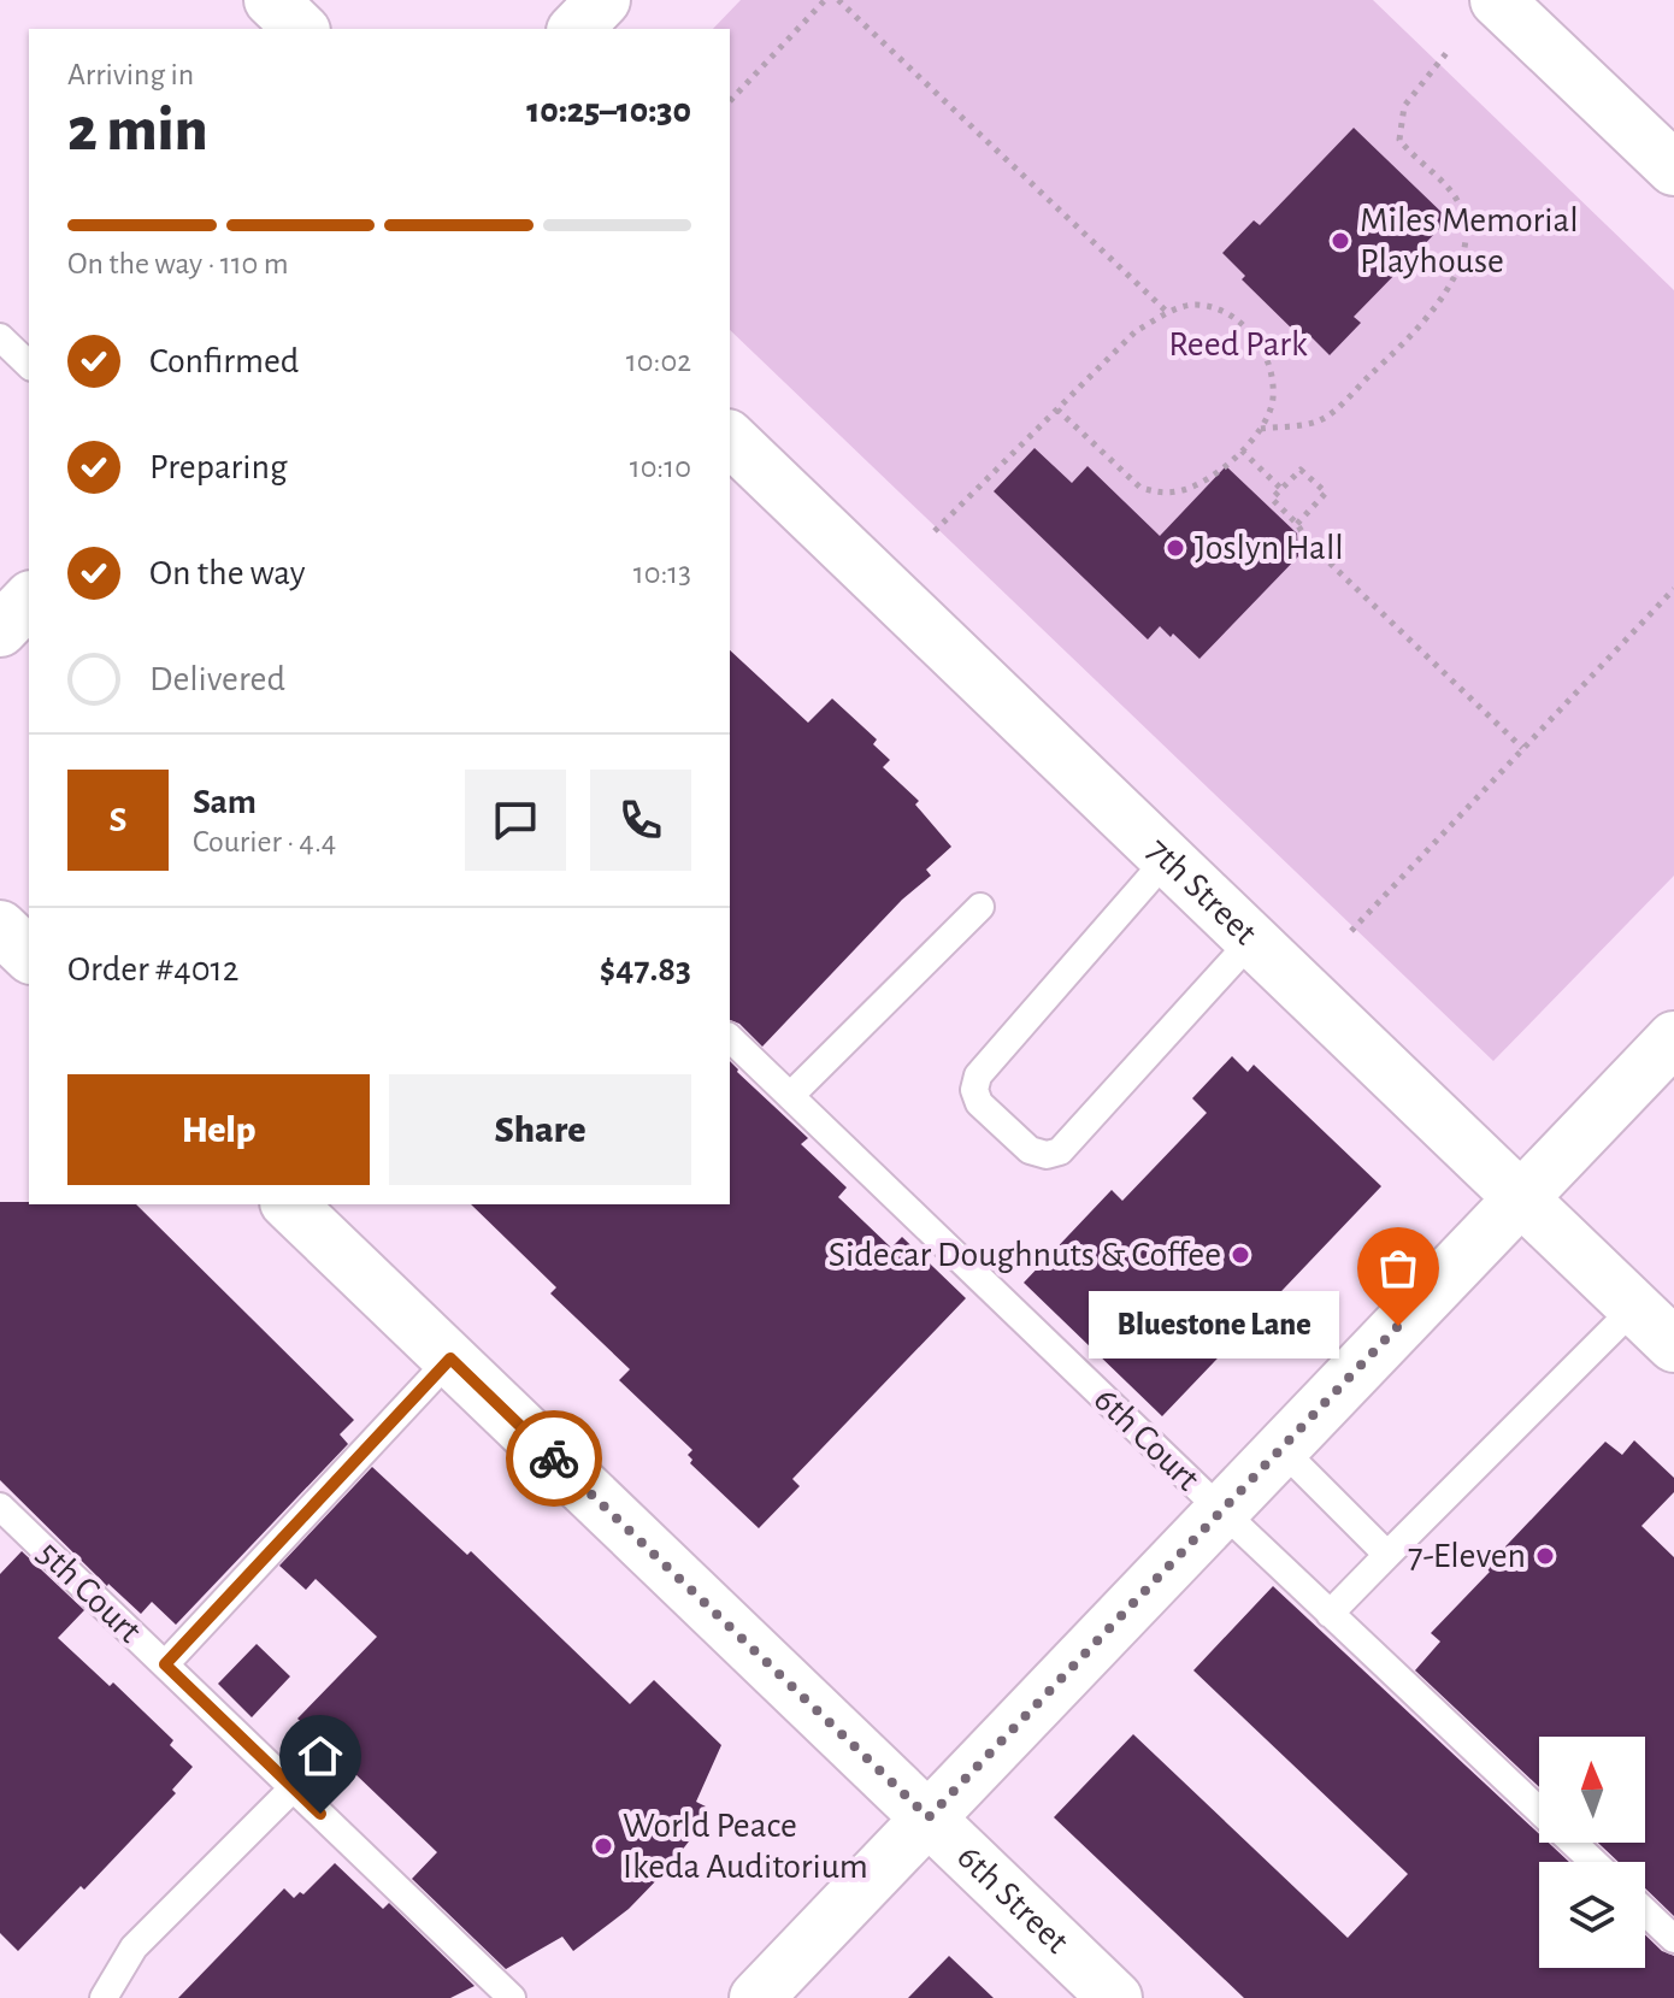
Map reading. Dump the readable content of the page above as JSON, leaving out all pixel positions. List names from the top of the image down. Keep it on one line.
{"streets":{"street":["7th Street","6th Street"],"lane":["6th Court","5th Court"]},"parks":["Reed Park"],"places":["Miles Memorial Playhouse","Joslyn Hall","Sidecar Doughnuts & Coffee","Bluestone Lane","7-Eleven","World Peace Ikeda Auditorium"],"north":"top","page":{"heading":["2 min","Arriving in","10:25–10:30"],"panel":["Sam","Courier · 4.4","Order #4012","$47.83"],"bar":"On the way · 110 m","list":[["Confirmed","10:02"],["Preparing","10:10"],["On the way","10:13"],"Delivered"],"round":"S","buttons":["Help","Share"],"bubble":"Bluestone Lane"}}
